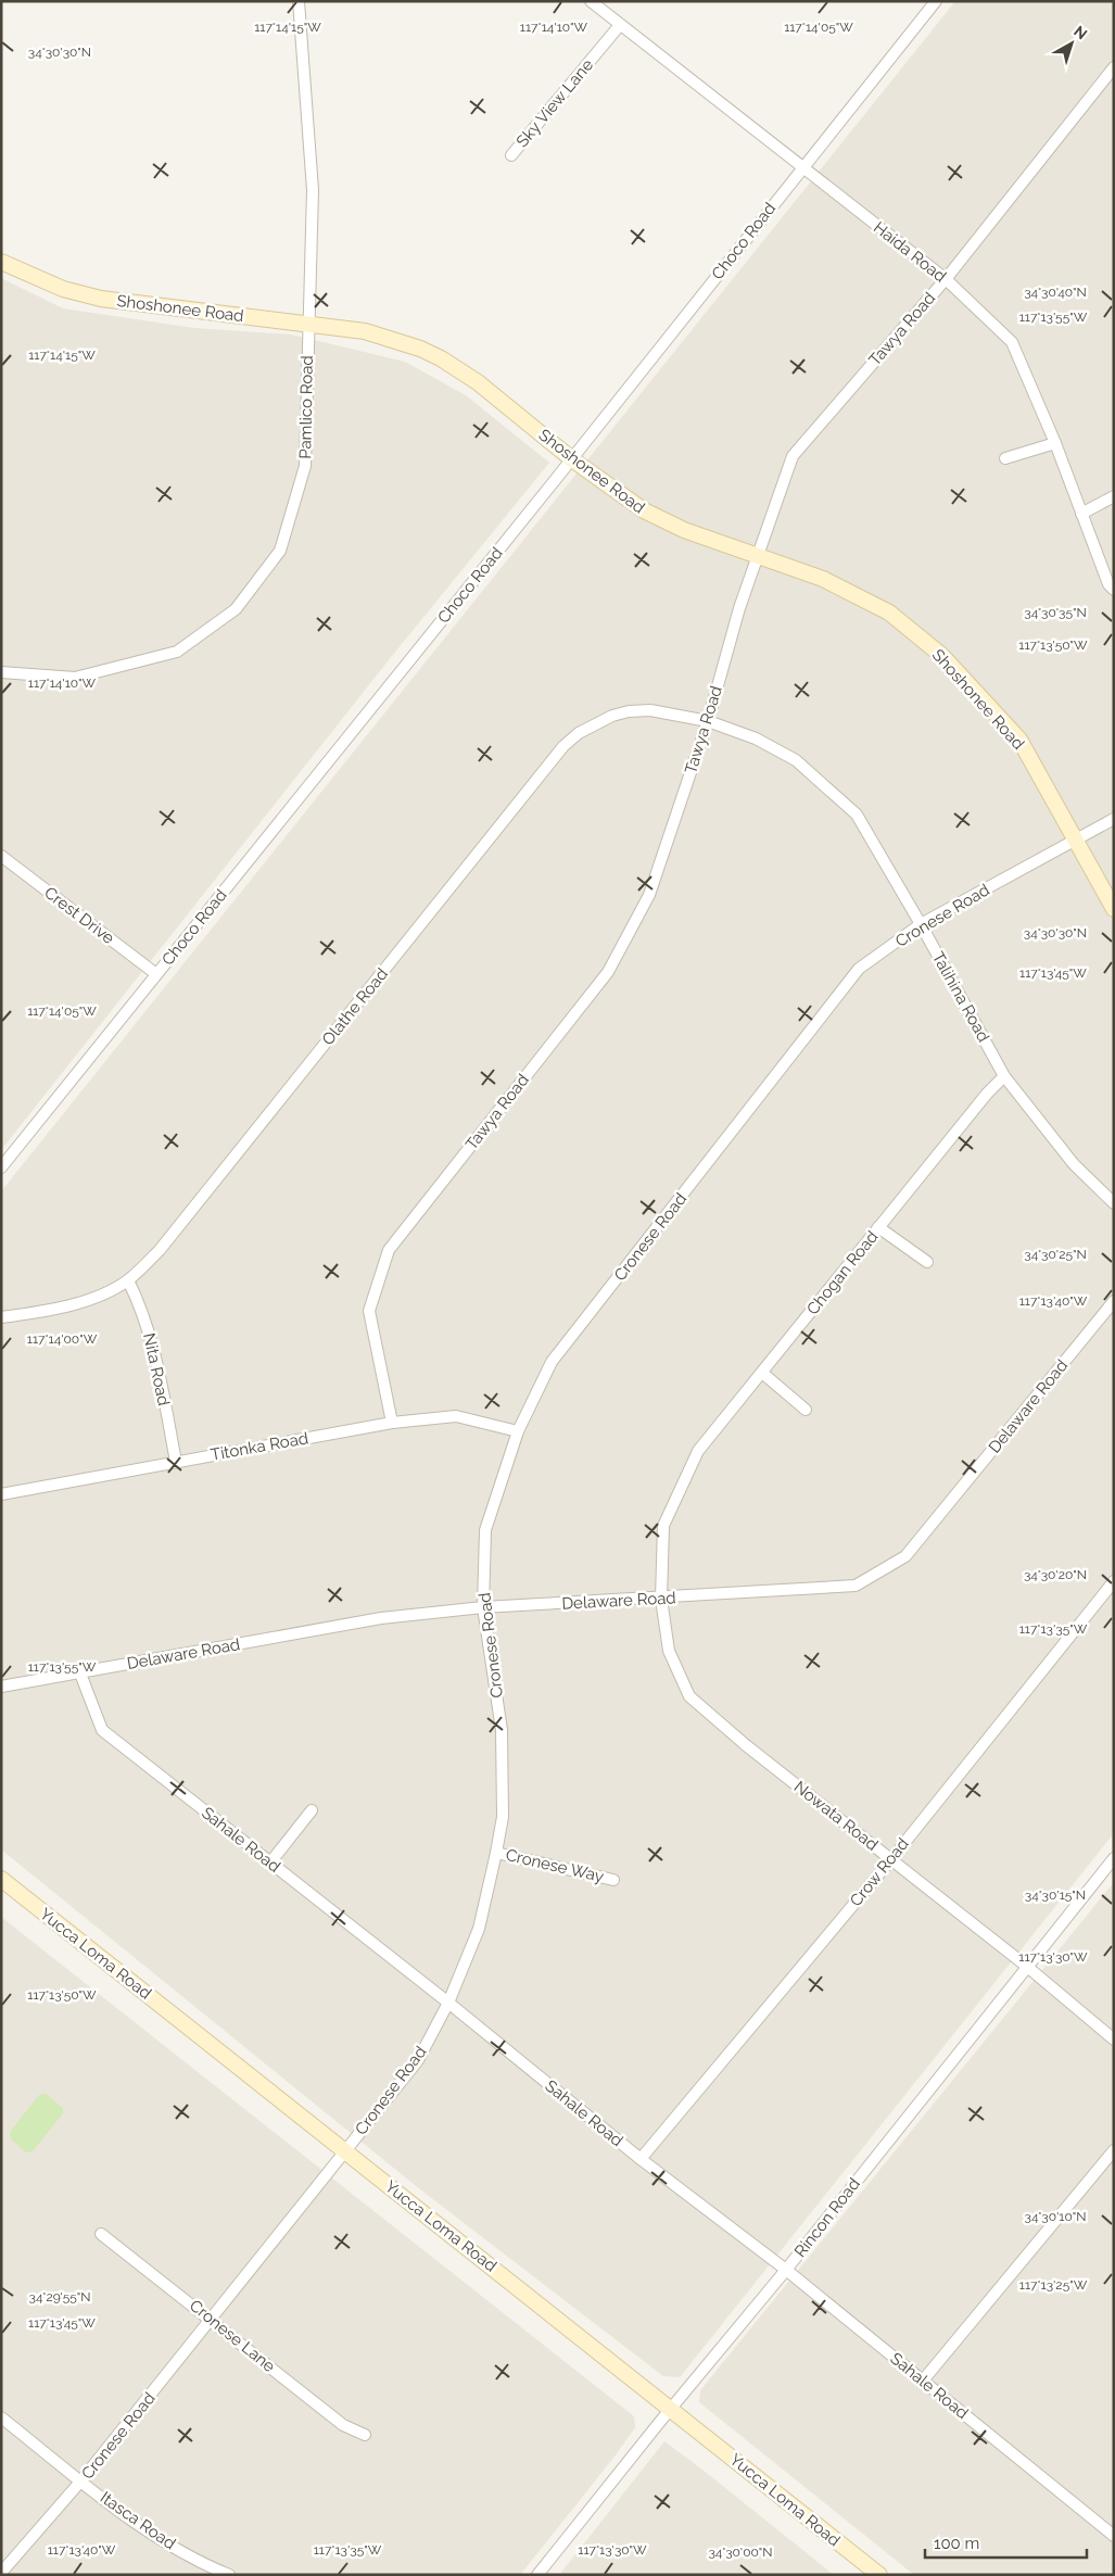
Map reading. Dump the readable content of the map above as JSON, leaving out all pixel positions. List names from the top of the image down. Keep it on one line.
{"streets":{"street":["Sky View Lane","Choco Road","Haida Road","Shoshonee Road","Tawya Road","Pamlico Road","Crest Drive","Cronese Road","Talihina Road","Olathe Road","Chogan Road","Nita Road","Delaware Road","Titonka Road","Nowata Road","Sahale Road","Cronese Way","Crow Road","Yucca Loma Road","Rincon Road","Cronese Lane","Itasca Road"]},"crossings":[["Sky View Lane","Haida Road"],["Choco Road","Haida Road"],["Choco Road","Shoshonee Road"],["Choco Road","Crest Drive"],["Haida Road","Tawya Road"],["Shoshonee Road","Tawya Road"],["Shoshonee Road","Pamlico Road"],["Shoshonee Road","Cronese Road"],["Tawya Road","Talihina Road"],["Tawya Road","Olathe Road"],["Tawya Road","Titonka Road"],["Cronese Road","Talihina Road"],["Cronese Road","Delaware Road"],["Cronese Road","Titonka Road"],["Cronese Road","Sahale Road"],["Cronese Road","Cronese Way"],["Cronese Road","Yucca Loma Road"],["Cronese Road","Cronese Lane"],["Cronese Road","Itasca Road"],["Talihina Road","Olathe Road"],["Talihina Road","Chogan Road"],["Olathe Road","Nita Road"],["Chogan Road","Delaware Road"],["Chogan Road","Nowata Road"],["Nita Road","Titonka Road"],["Delaware Road","Nowata Road"],["Delaware Road","Sahale Road"],["Nowata Road","Crow Road"],["Nowata Road","Rincon Road"],["Sahale Road","Crow Road"],["Sahale Road","Rincon Road"],["Yucca Loma Road","Rincon Road"]],"scale_bar":"100 m","north":"top right","coordinates":["117°14'15\"W","117°14'10\"W","117°14'05\"W","34°30'30\"N","34°30'40\"N","117°13'55\"W","34°30'35\"N","117°13'50\"W","117°13'45\"W","34°30'25\"N","117°13'40\"W","117°14'00\"W","34°30'20\"N","117°13'35\"W","34°30'15\"N","117°13'30\"W","34°30'10\"N","117°13'25\"W","34°29'55\"N","34°30'00\"N"]}
